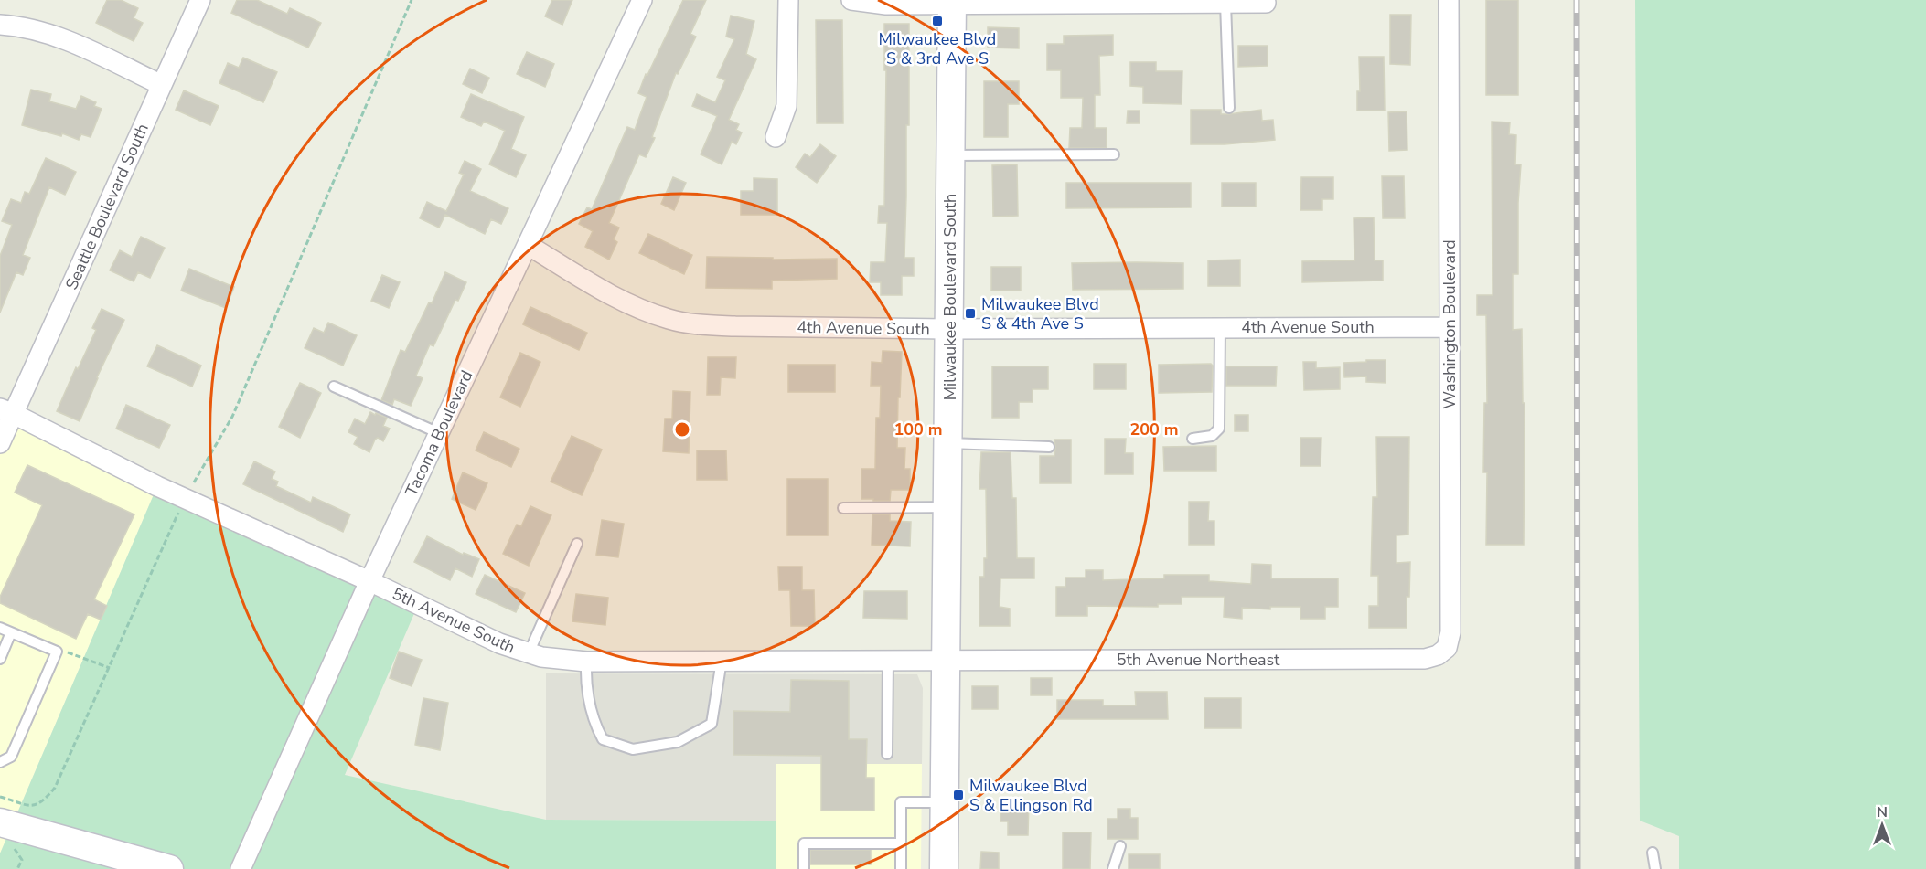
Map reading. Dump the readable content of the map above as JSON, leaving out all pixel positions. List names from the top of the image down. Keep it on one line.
{"streets":{"street":["Seattle Boulevard South","Milwaukee Boulevard South","Washington Boulevard","4th Avenue South","Tacoma Boulevard","5th Avenue South","5th Avenue Northeast"]},"crossings":[["Seattle Boulevard South","5th Avenue South"],["Milwaukee Boulevard South","4th Avenue South"],["Milwaukee Boulevard South","5th Avenue South"],["Milwaukee Boulevard South","5th Avenue Northeast"],["Washington Boulevard","4th Avenue South"],["Washington Boulevard","5th Avenue Northeast"],["4th Avenue South","Tacoma Boulevard"],["Tacoma Boulevard","5th Avenue South"],["5th Avenue South","5th Avenue Northeast"]],"places":{"transit":["Milwaukee Blvd S & 3rd Ave S","Milwaukee Blvd S & 4th Ave S","Milwaukee Blvd S & Ellingson Rd"]},"north":"top","rings":["100 m","200 m"]}
